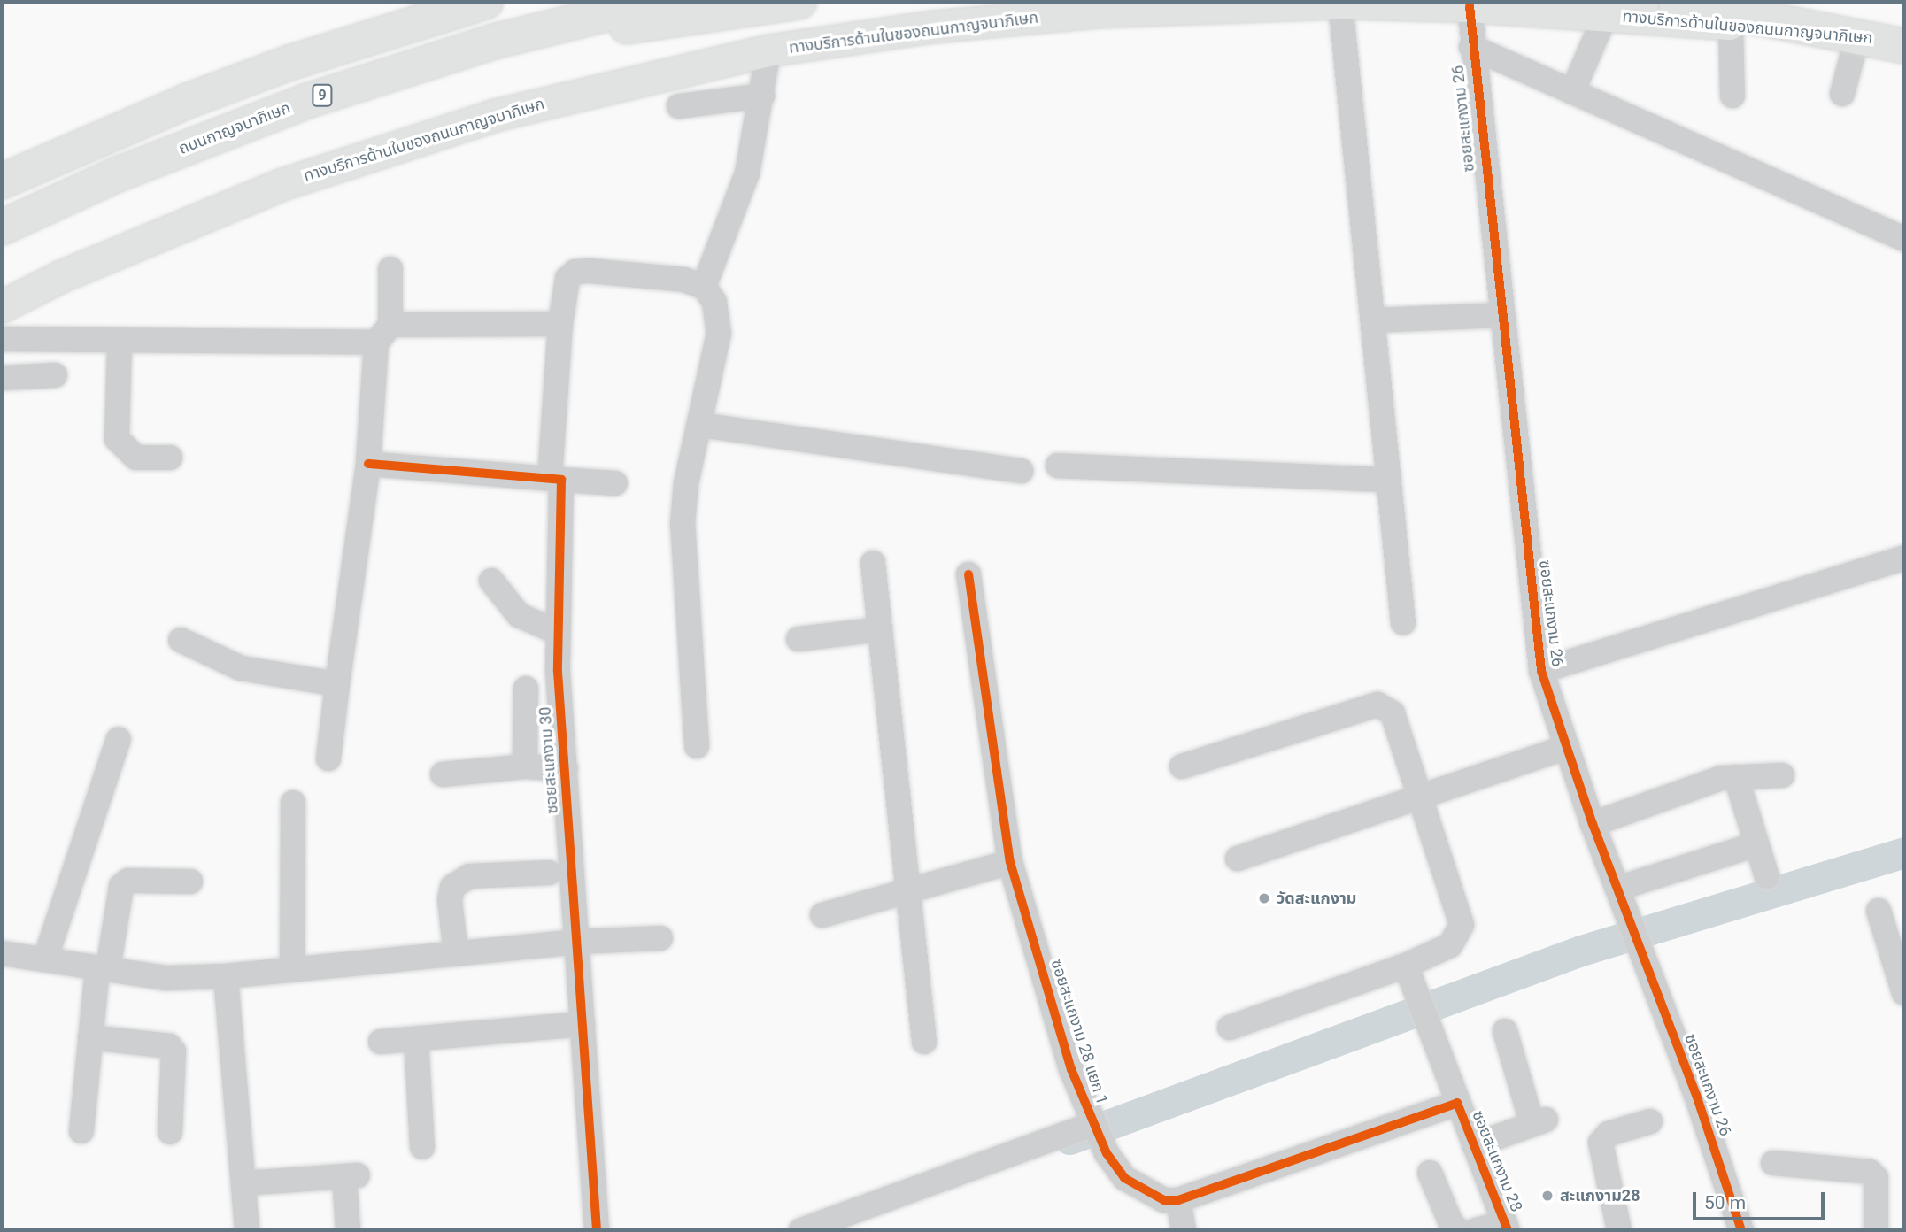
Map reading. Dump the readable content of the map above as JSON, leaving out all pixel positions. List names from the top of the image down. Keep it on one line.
{"streets":{"highway":["9","ถนนกาญจนาภิเษก"],"main road":["ทางบริการด้านในของถนนกาญจนาภิเษก"],"street":["ซอยสะแกงาม 26","ซอยสะแกงาม 30","ซอยสะแกงาม 28 แยก 1","ซอยสะแกงาม 28"]},"crossings":[["ทางบริการด้านในของถนนกาญจนาภิเษก","ซอยสะแกงาม 26"]],"places":["วัดสะแกงาม","สะแกงาม28"],"scale_bar":"50 m"}
